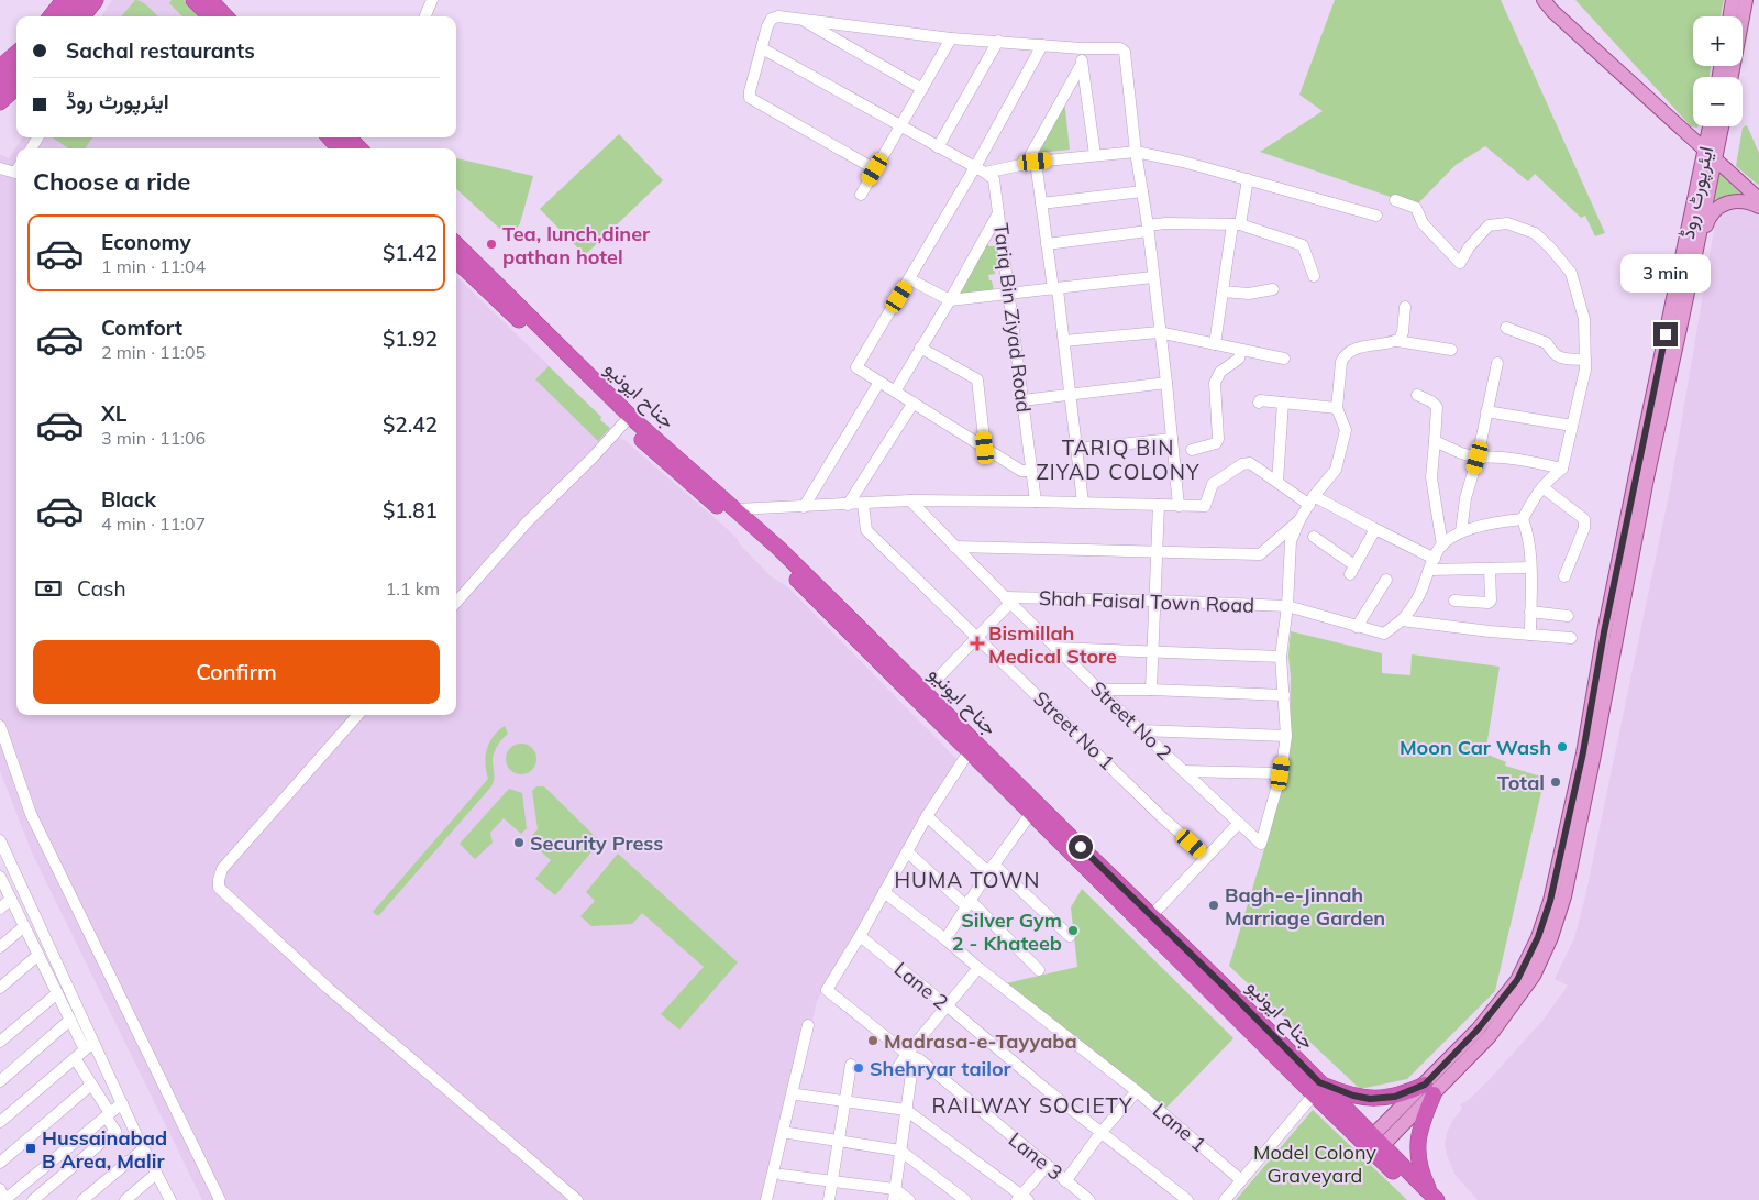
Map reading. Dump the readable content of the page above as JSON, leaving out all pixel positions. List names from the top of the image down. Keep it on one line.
{"streets":{"highway":["جناح ایونیو"],"main road":["ایئرپورٹ روڈ"],"street":["Tariq Bin Ziyad Road","Shah Faisal Town Road","Street No 2","Street No 1","Lane 2","Lane 1","Lane 3"]},"crossings":[["ایئرپورٹ روڈ","جناح ایونیو"],["Shah Faisal Town Road","Street No 2"],["Lane 2","Lane 3"]],"districts":["TARIQ BIN ZIYAD COLONY","HUMA TOWN","RAILWAY SOCIETY"],"parks":["Model Colony Graveyard"],"places":{"other":["Tea, lunch,diner pathan hotel","Moon Car Wash","Total","Security Press","Bagh-e-Jinnah Marriage Garden","Silver Gym 2 - Khateeb","Madrasa-e-Tayyaba","Shehryar tailor"],"health":["Bismillah Medical Store"],"transit":["Hussainabad B Area, Malir"]},"page":{"map_buttons":["+","−"],"banner":["Sachal restaurants","ایئرپورٹ روڈ"],"heading":"Choose a ride","list":[{"name":"Economy","note":"1 min · 11:04","value":"$1.42"},{"name":"Comfort","note":"2 min · 11:05","value":"$1.92"},{"name":"XL","note":"3 min · 11:06","value":"$2.42"},{"name":"Black","note":"4 min · 11:07","value":"$1.81"}],"bubble":"3 min","pay":["Cash","1.1 km"],"buttons":"Confirm"}}
